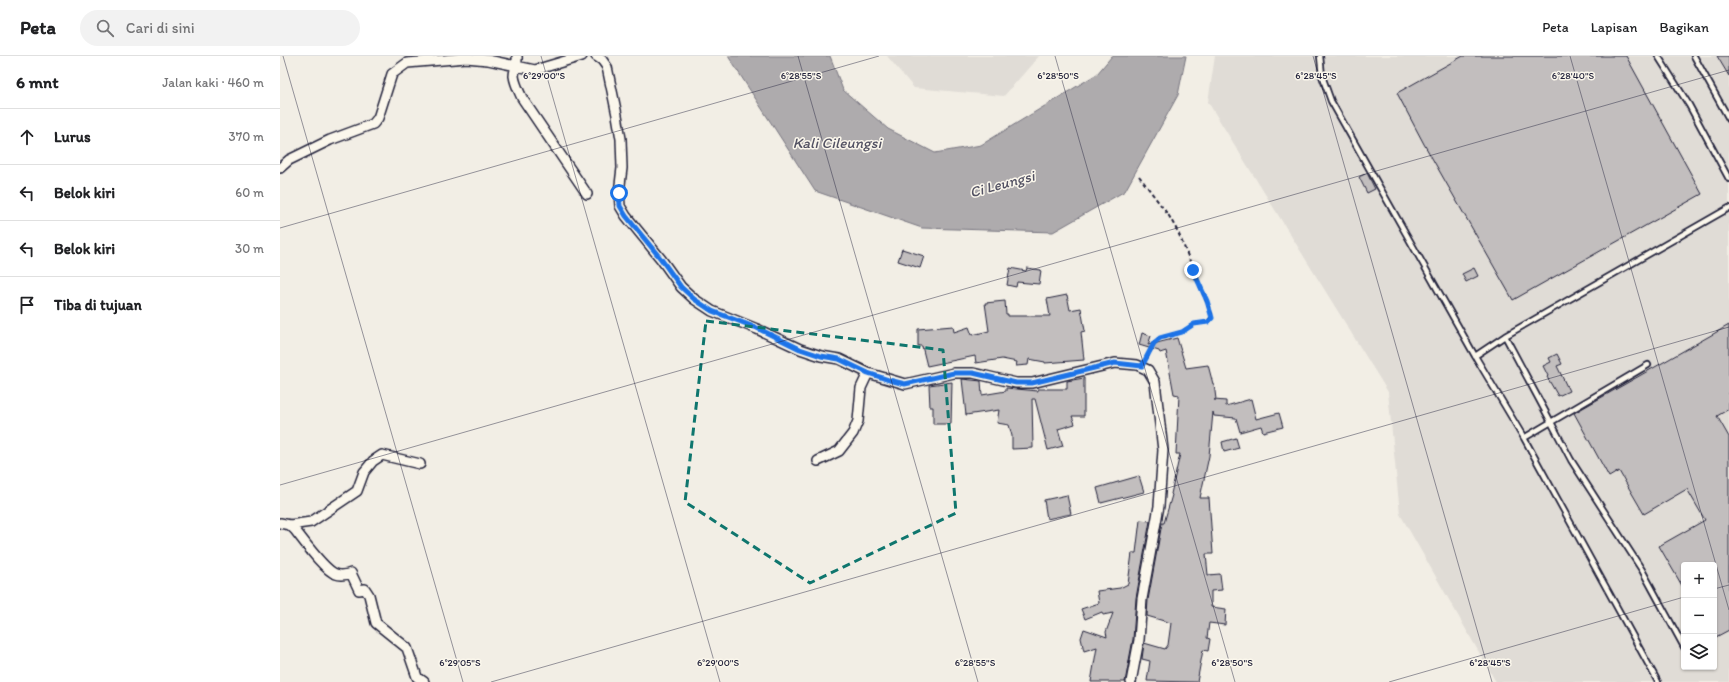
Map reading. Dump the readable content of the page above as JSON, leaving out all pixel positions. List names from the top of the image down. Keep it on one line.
{"water":["Kali Cileungsi","Ci Leungsi"],"page":{"header":"Peta","search":"Cari di sini","nav":["Peta","Lapisan","Bagikan"],"heading":["6 mnt","Jalan kaki · 460 m"],"list":[["Lurus","370 m"],["Belok kiri","60 m"],["Belok kiri","30 m"],"Tiba di tujuan"],"map_buttons":["+","−"]},"coordinates":["6°29'00\"S","6°28'55\"S","6°28'50\"S","6°28'45\"S","6°28'40\"S","6°29'05\"S"]}
